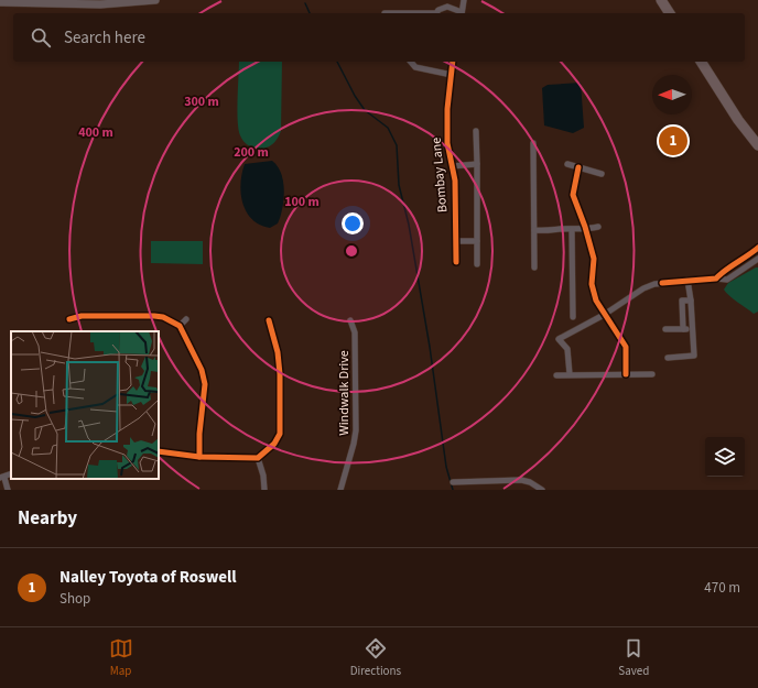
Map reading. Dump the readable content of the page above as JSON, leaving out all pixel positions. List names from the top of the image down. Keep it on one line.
{"streets":{"street":["Bombay Lane","Windwalk Drive"]},"north":"left","page":{"search":"Search here","pins":"1","heading":"Nearby","list":[{"mark":"1","name":"Nalley Toyota of Roswell","note":"Shop","value":"470 m"}],"nav":["Map","Directions","Saved"]},"rings":["300 m","400 m","200 m","100 m"]}
